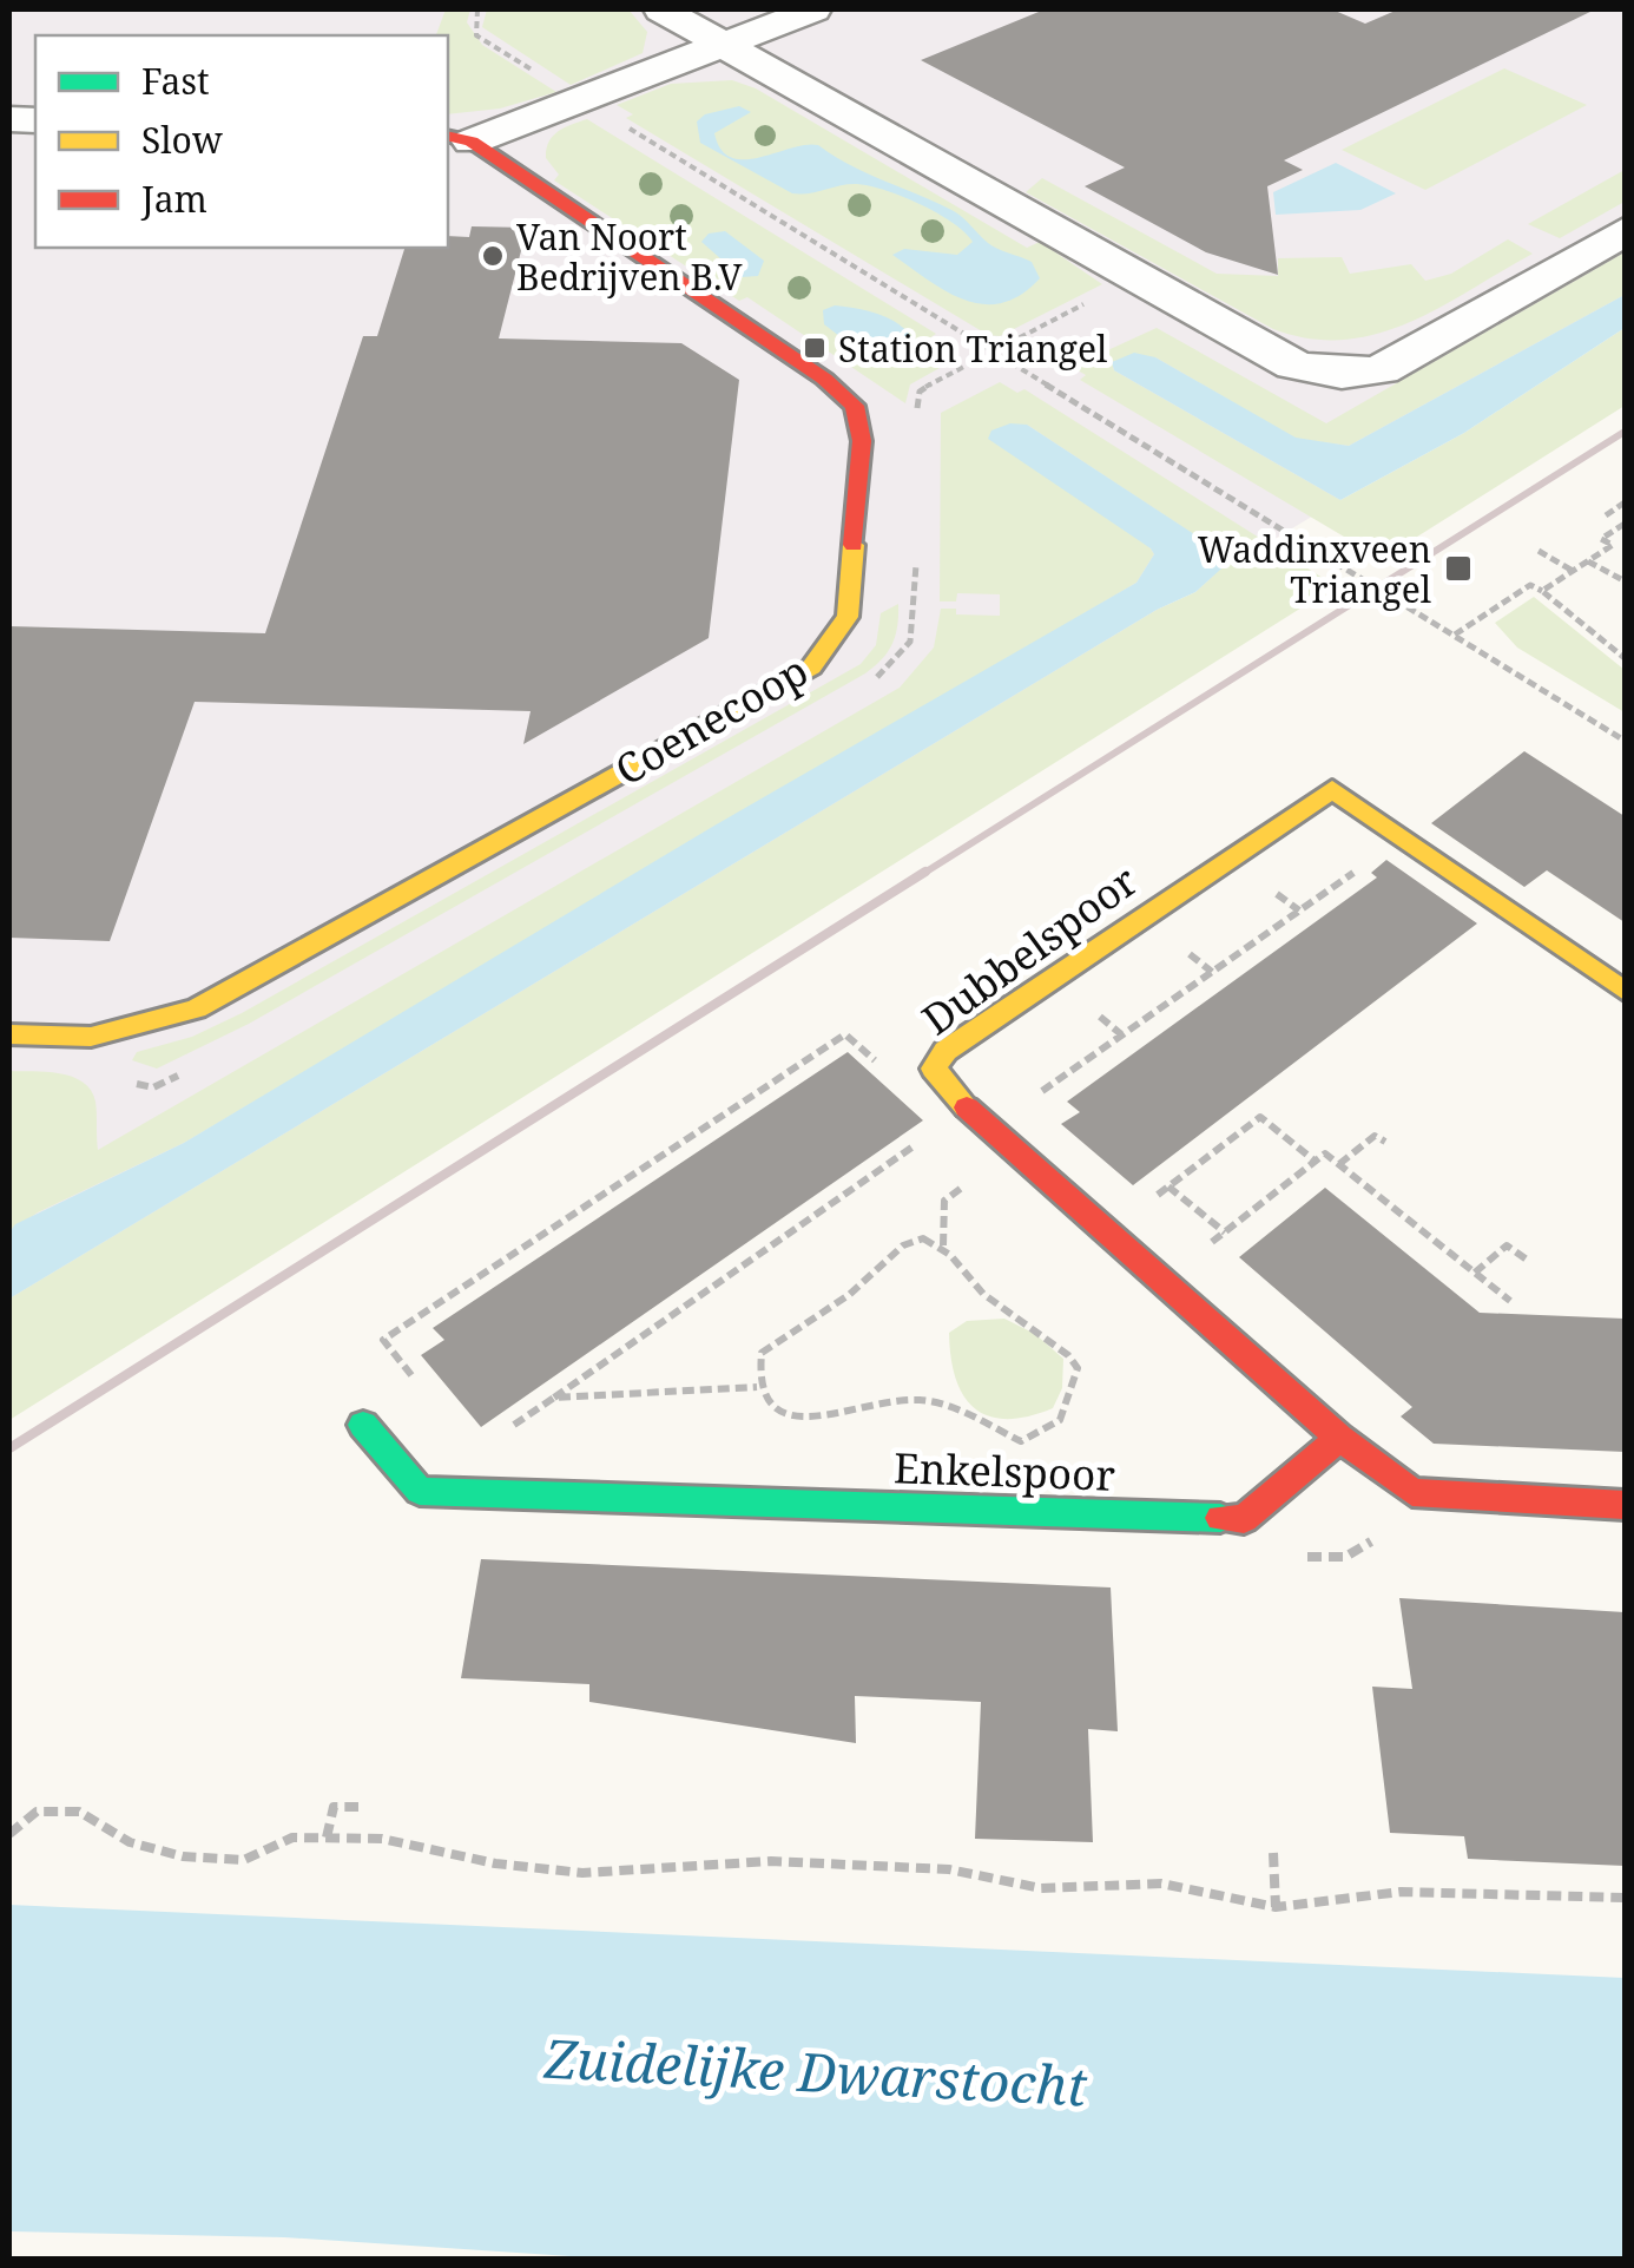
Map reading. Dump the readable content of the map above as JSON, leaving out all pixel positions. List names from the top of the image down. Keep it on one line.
{"streets":{"street":["Coenecoop","Dubbelspoor","Enkelspoor"]},"crossings":[["Dubbelspoor","Enkelspoor"]],"water":["Zuidelijke Dwarstocht"],"places":{"other":["Van Noort Bedrijven B.V"],"transit":["Station Triangel","Waddinxveen Triangel"]},"legend":["Fast","Slow","Jam"]}
